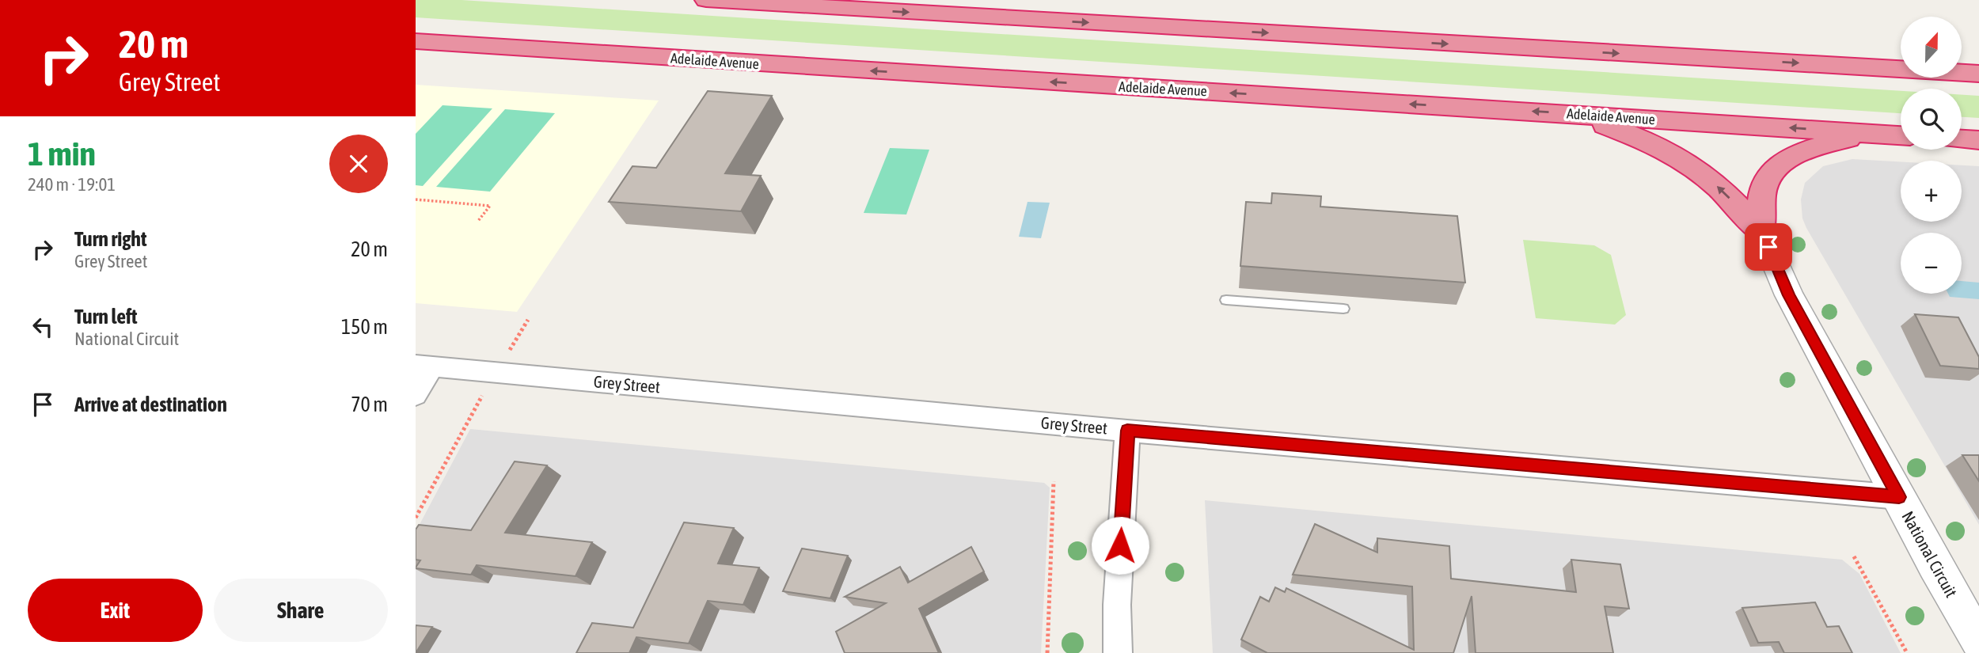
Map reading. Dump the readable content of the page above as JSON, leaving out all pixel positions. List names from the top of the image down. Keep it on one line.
{"streets":{"highway":["Adelaide Avenue"],"street":["Grey Street","National Circuit"]},"crossings":[["Grey Street","National Circuit"]],"north":"top","page":{"turn":["20 m","Grey Street"],"map_buttons":["+","−"],"heading":["1 min","240 m · 19:01"],"list":[{"name":"Turn right","note":"Grey Street","value":"20 m"},{"name":"Turn left","note":"National Circuit","value":"150 m"},{"name":"Arrive at destination","value":"70 m"}],"buttons":["Exit","Share"]}}
